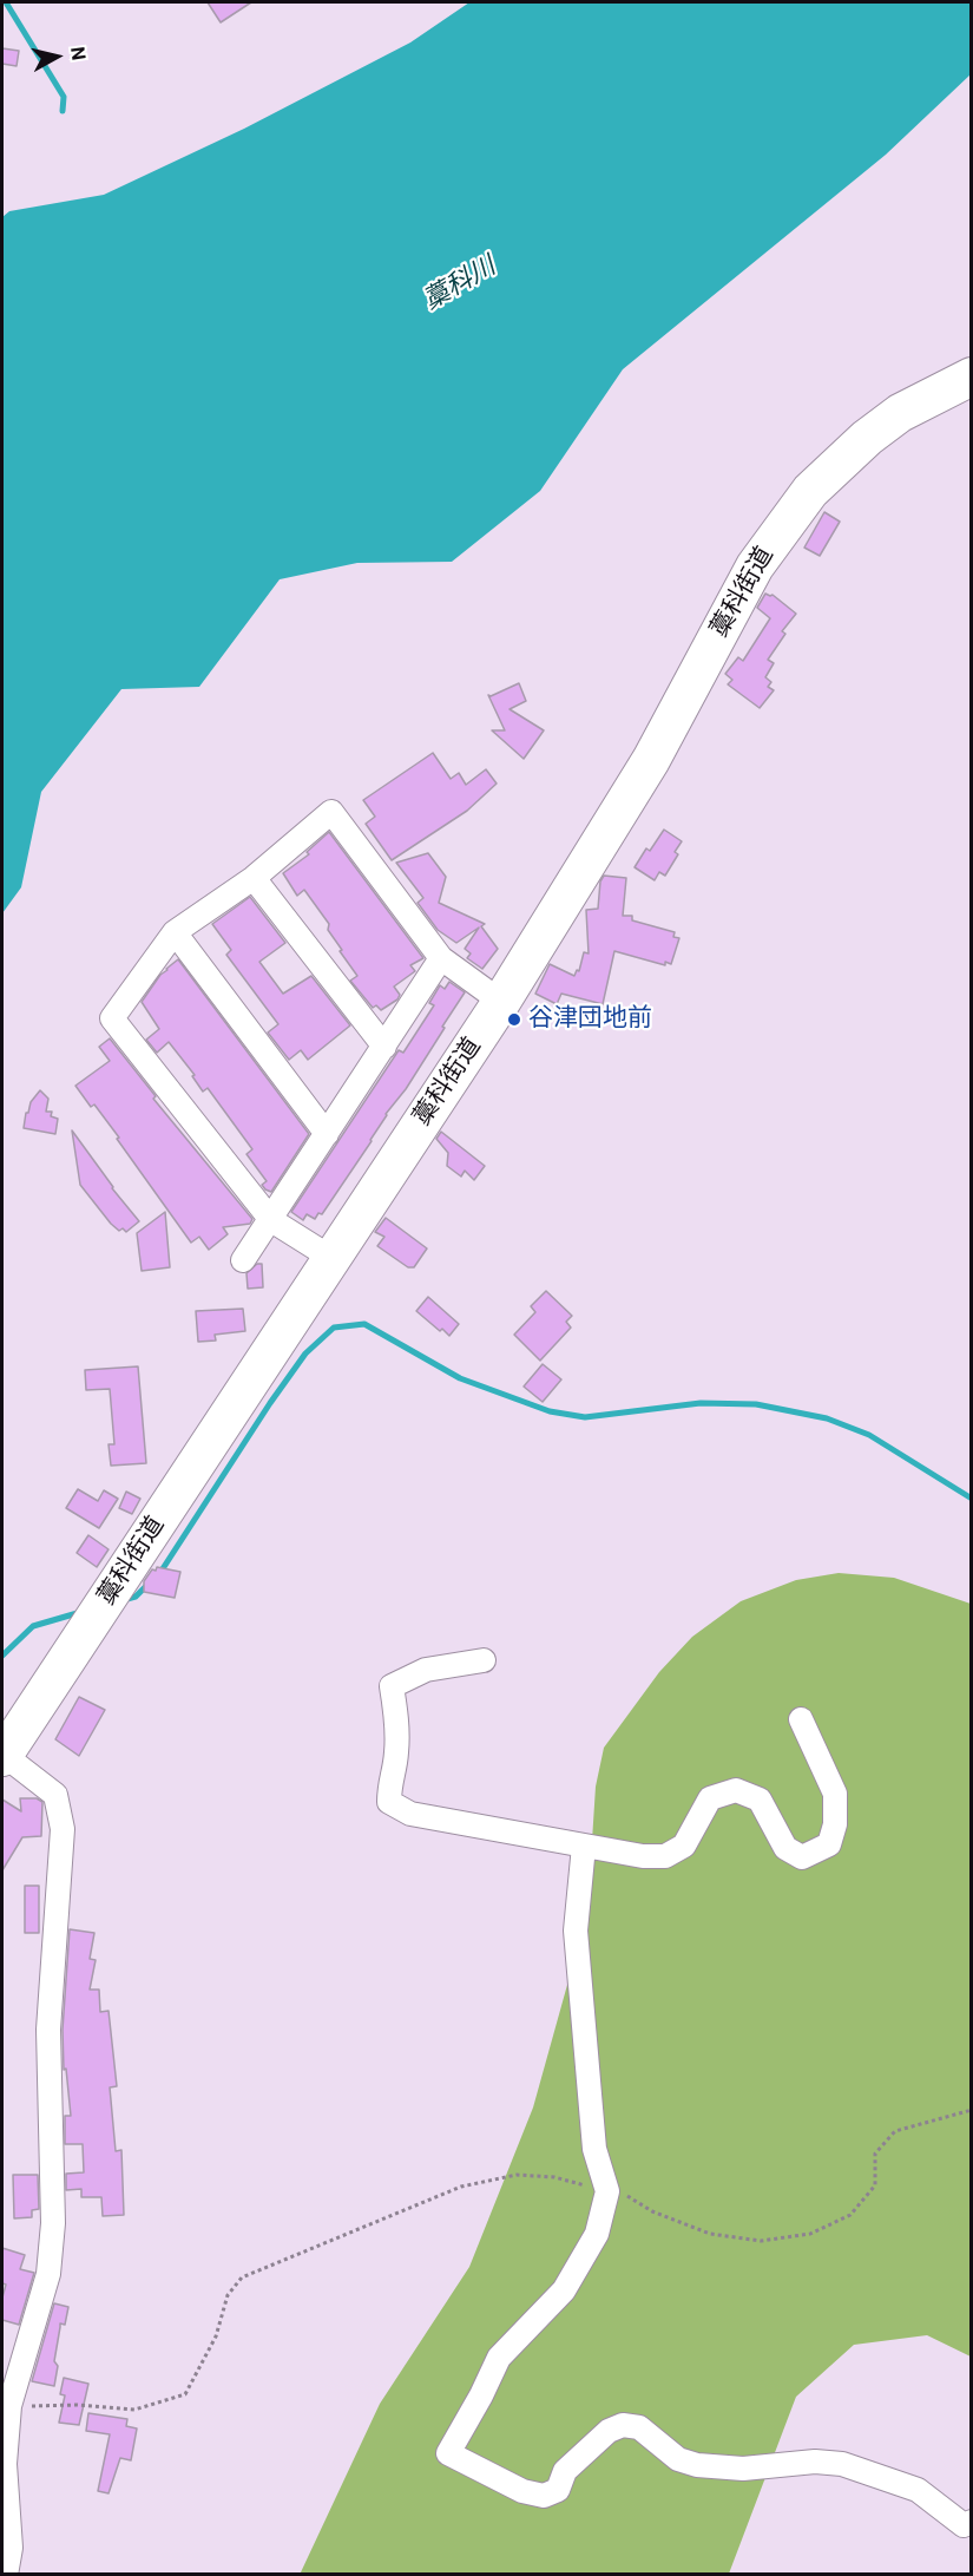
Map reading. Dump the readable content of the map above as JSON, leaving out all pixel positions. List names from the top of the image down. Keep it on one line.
{"streets":{"highway":["藁科街道"]},"water":["藁科川"],"places":["谷津団地前"],"north":"right"}
